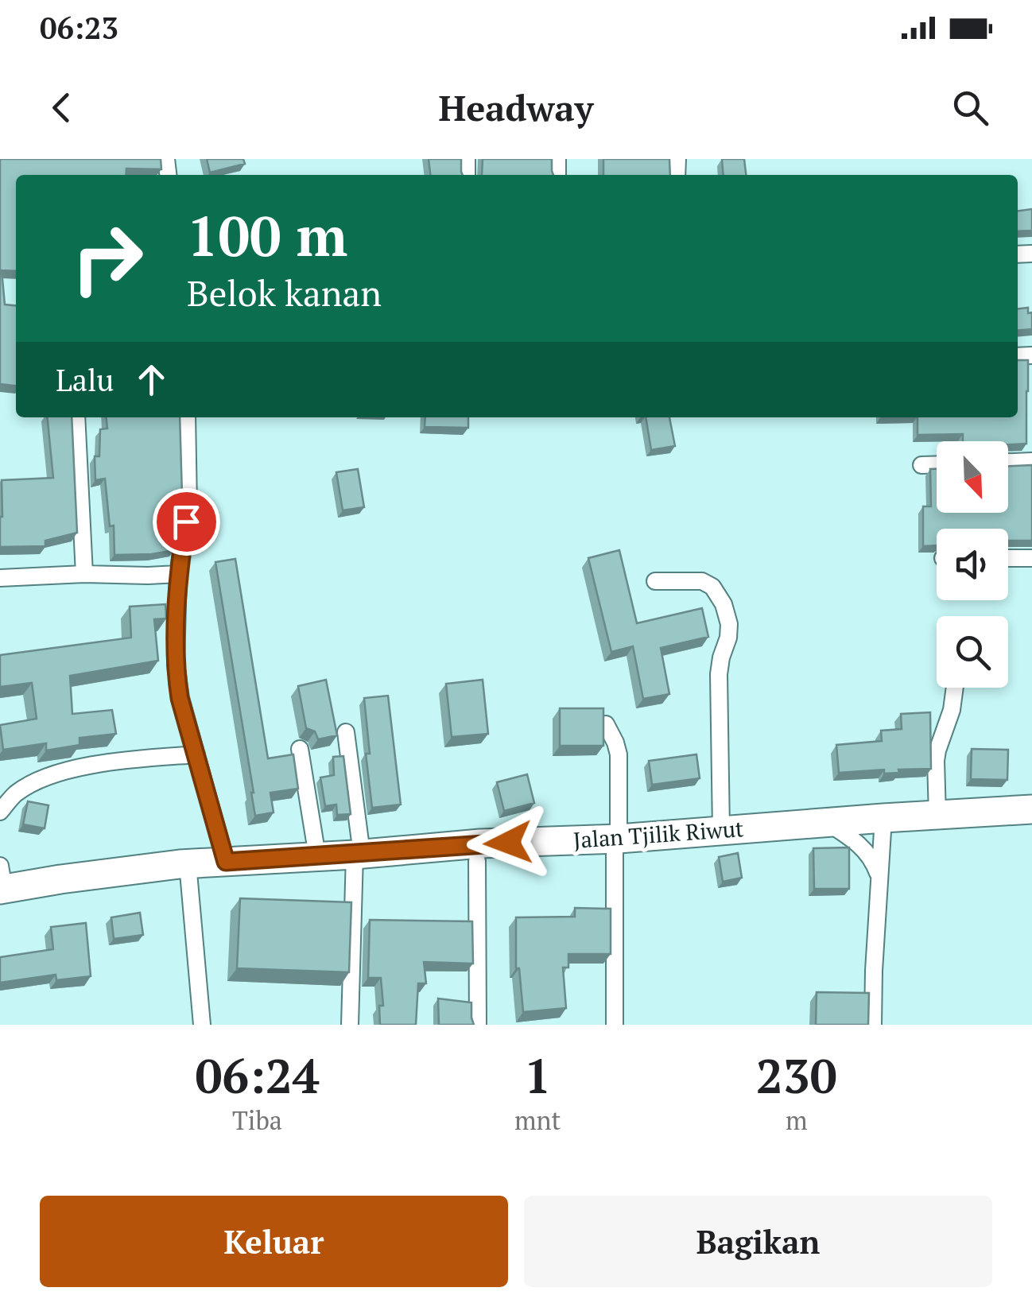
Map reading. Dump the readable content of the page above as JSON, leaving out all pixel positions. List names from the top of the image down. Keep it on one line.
{"streets":{"highway":["Jalan Tjilik Riwut"]},"north":"bottom right","page":{"status":"06:23","header":"Headway","turn":["100 m","Belok kanan"],"then":"Lalu","eta":["06:24","Tiba","1","mnt","230","m"],"buttons":["Keluar","Bagikan"]}}
